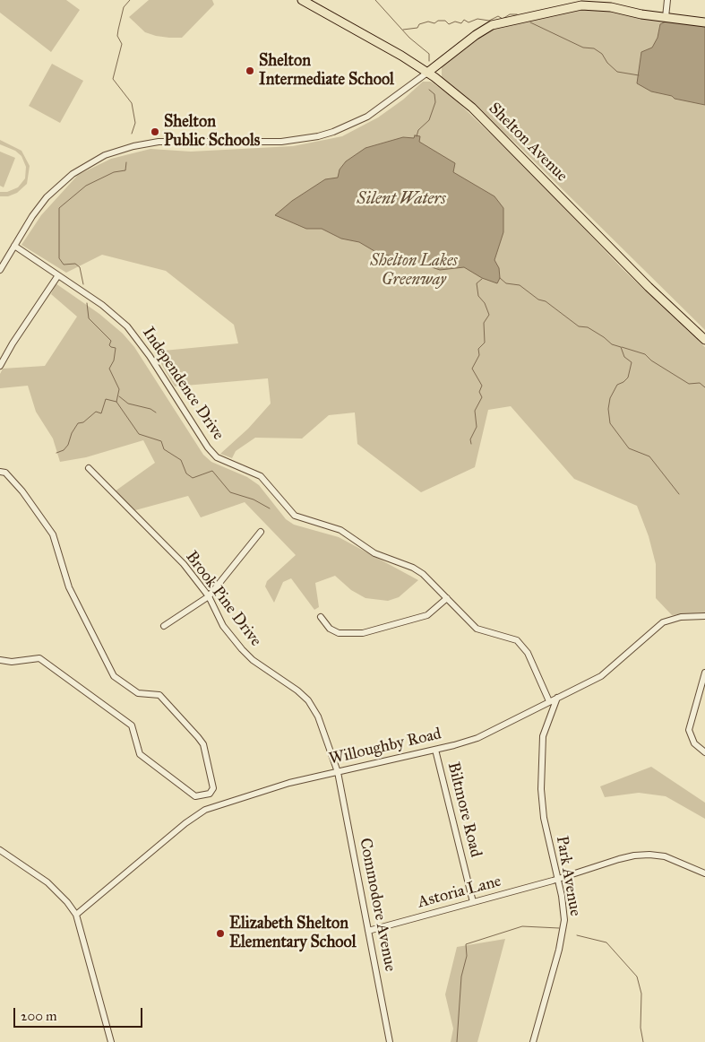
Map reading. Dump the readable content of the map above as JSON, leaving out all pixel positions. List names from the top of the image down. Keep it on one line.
{"streets":{"main road":["Shelton Avenue"],"street":["Independence Drive","Brook Pine Drive","Willoughby Road","Biltmore Road","Park Avenue","Astoria Lane","Commodore Avenue"]},"crossings":[["Independence Drive","Willoughby Road"],["Brook Pine Drive","Willoughby Road"],["Brook Pine Drive","Commodore Avenue"],["Willoughby Road","Biltmore Road"],["Willoughby Road","Park Avenue"],["Willoughby Road","Commodore Avenue"],["Biltmore Road","Astoria Lane"],["Park Avenue","Astoria Lane"],["Astoria Lane","Commodore Avenue"]],"water":["Silent Waters"],"parks":["Shelton Lakes Greenway"],"places":["Shelton Intermediate School","Shelton Public Schools","Elizabeth Shelton Elementary School"],"scale_bar":"200 m"}
